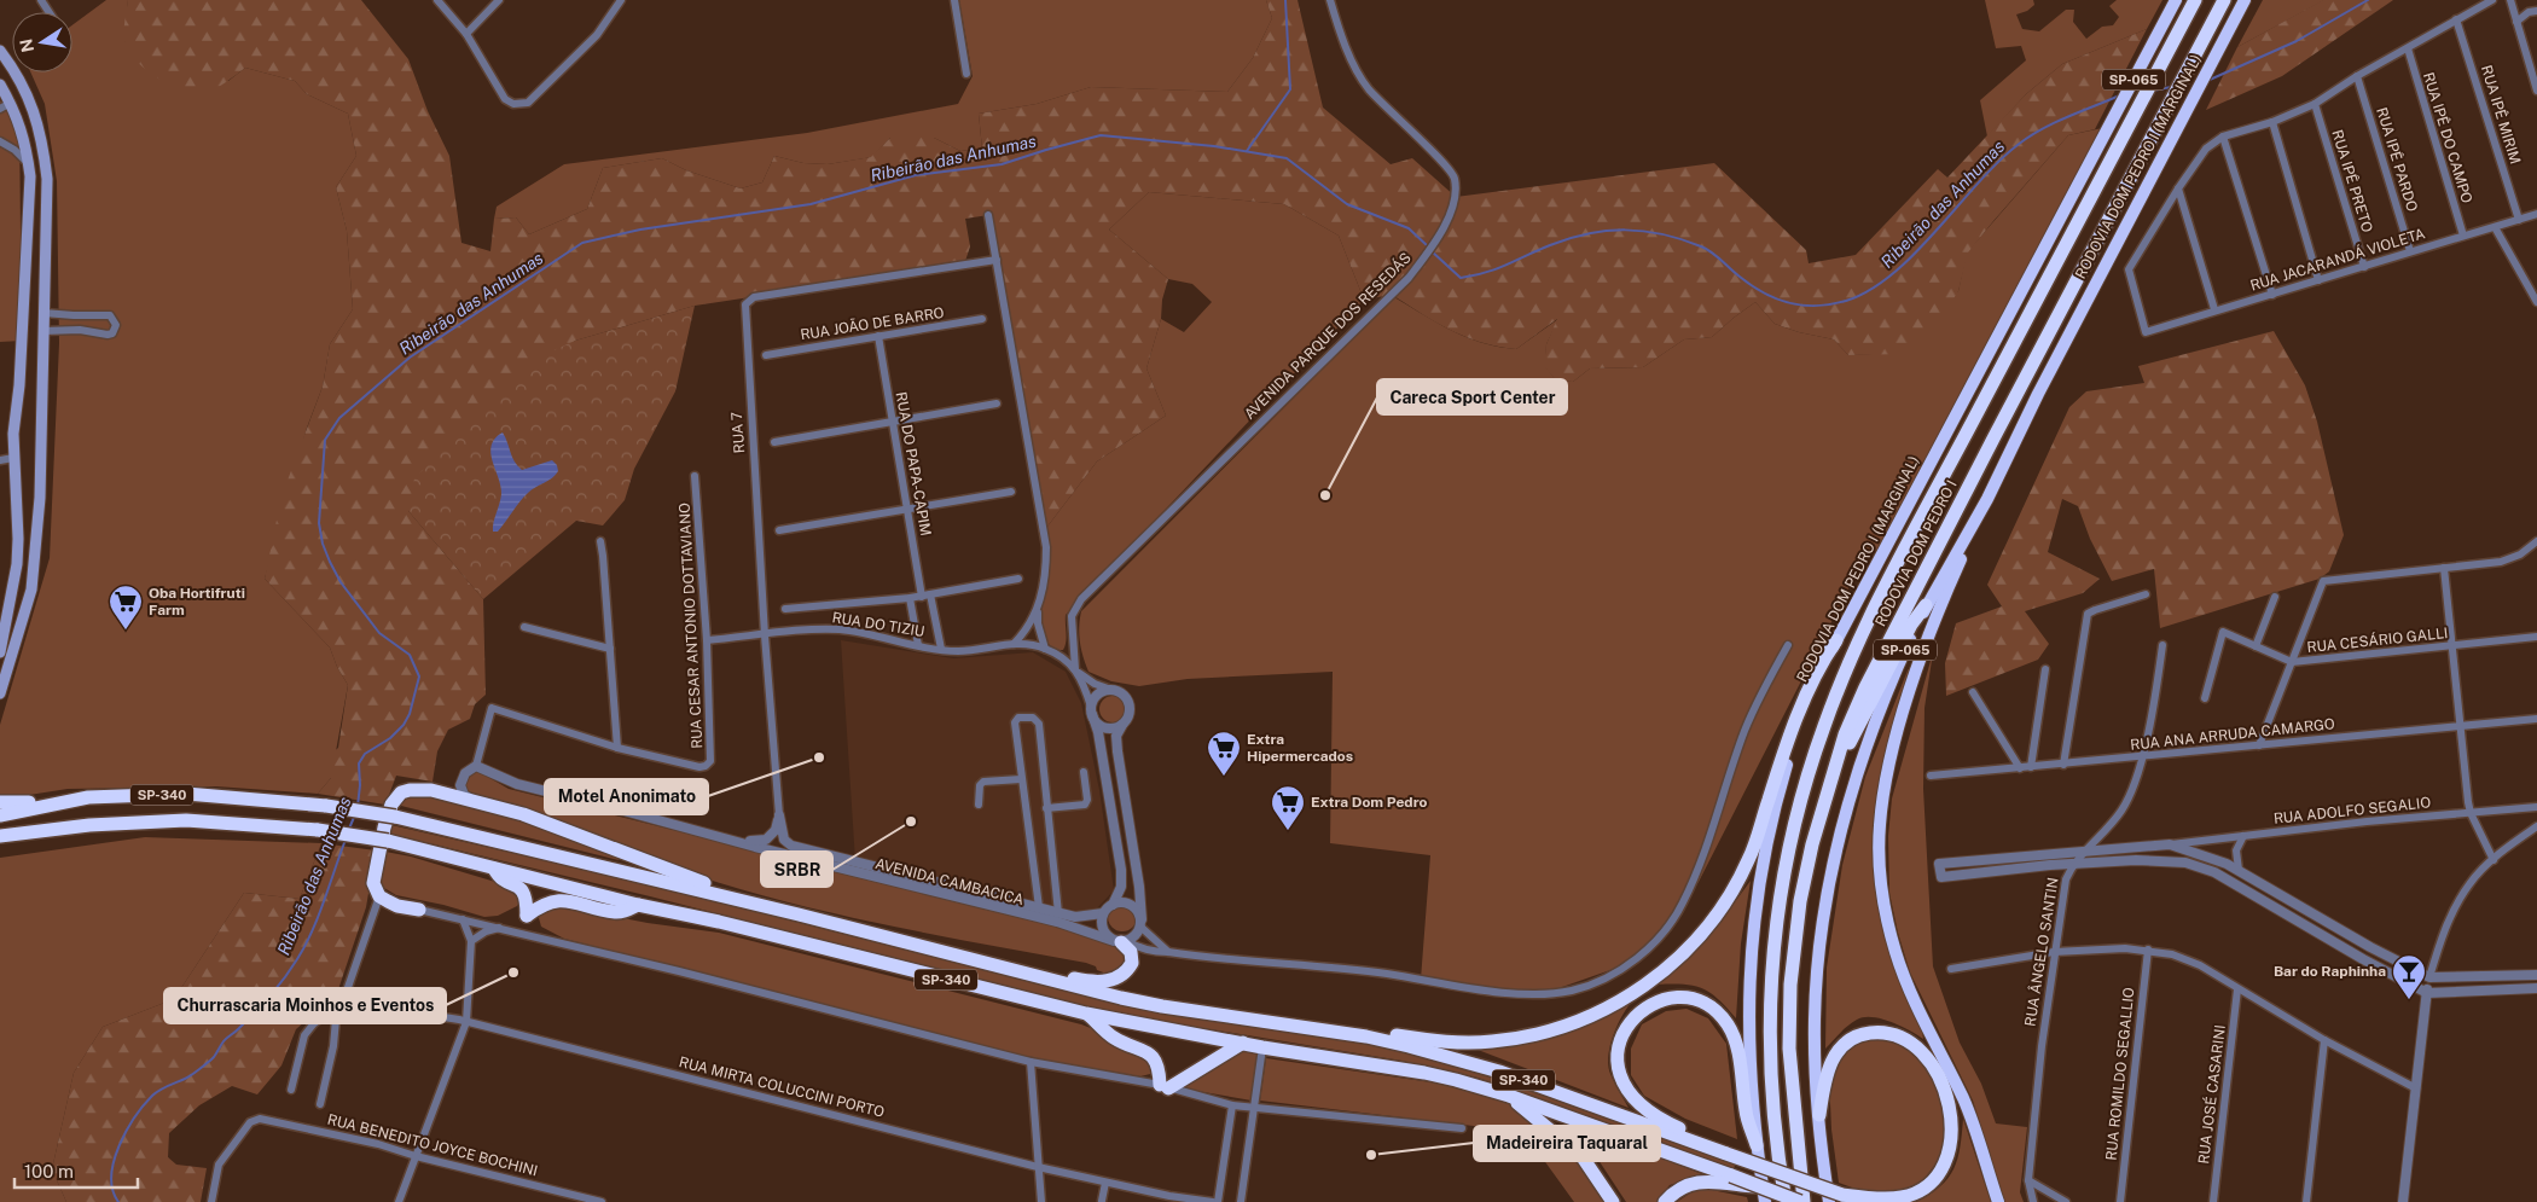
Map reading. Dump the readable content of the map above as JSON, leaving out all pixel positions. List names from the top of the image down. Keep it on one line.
{"streets":{"highway":["SP-065","RODOVIA DOM PEDRO I (MARGINAL)","RODOVIA DOM PEDRO I","SP-340"],"street":["RUA IPÊ MIRIM","RUA IPÊ DO CAMPO","RUA IPÊ PARDO","RUA IPÊ PRETO","RUA JACARANDÁ VIOLETA","RUA JOÃO DE BARRO","AVENIDA PARQUE DOS RESEDÁS","RUA 7","RUA DO PAPA-CAPIM","RUA DO TIZIU","RUA CESAR ANTONIO DOTTAVIANO","RUA CESÁRIO GALLI","RUA ANA ARRUDA CAMARGO","RUA ADOLFO SEGALIO","AVENIDA CAMBACICA","RUA ÂNGELO SANTIN","RUA ROMILDO SEGALLIO","RUA MIRTA COLUCCINI PORTO","RUA JOSÉ CASARINI","RUA BENEDITO JOYCE BOCHINI"]},"crossings":[["SP-065","RODOVIA DOM PEDRO I (MARGINAL)"],["RUA IPÊ MIRIM","RUA JACARANDÁ VIOLETA"],["RUA IPÊ DO CAMPO","RUA JACARANDÁ VIOLETA"],["RUA IPÊ PARDO","RUA JACARANDÁ VIOLETA"],["RUA IPÊ PRETO","RUA JACARANDÁ VIOLETA"],["RUA JOÃO DE BARRO","RUA DO PAPA-CAPIM"],["AVENIDA PARQUE DOS RESEDÁS","RUA DO TIZIU"],["RUA 7","RUA DO TIZIU"],["RUA 7","AVENIDA CAMBACICA"],["RUA DO PAPA-CAPIM","RUA DO TIZIU"],["RUA DO TIZIU","RUA CESAR ANTONIO DOTTAVIANO"],["RUA CESAR ANTONIO DOTTAVIANO","AVENIDA CAMBACICA"],["RUA ANA ARRUDA CAMARGO","RUA ÂNGELO SANTIN"]],"water":["Ribeirão das Anhumas"],"places":{"other":["Careca Sport Center","Motel Anonimato","SRBR","Churrascaria Moinhos e Eventos","Madeireira Taquaral"],"supermarket":["Oba Hortifruti Farm","Extra Hipermercados","Extra Dom Pedro"],"bar":["Bar do Raphinha"]},"scale_bar":"100 m","north":"left"}
